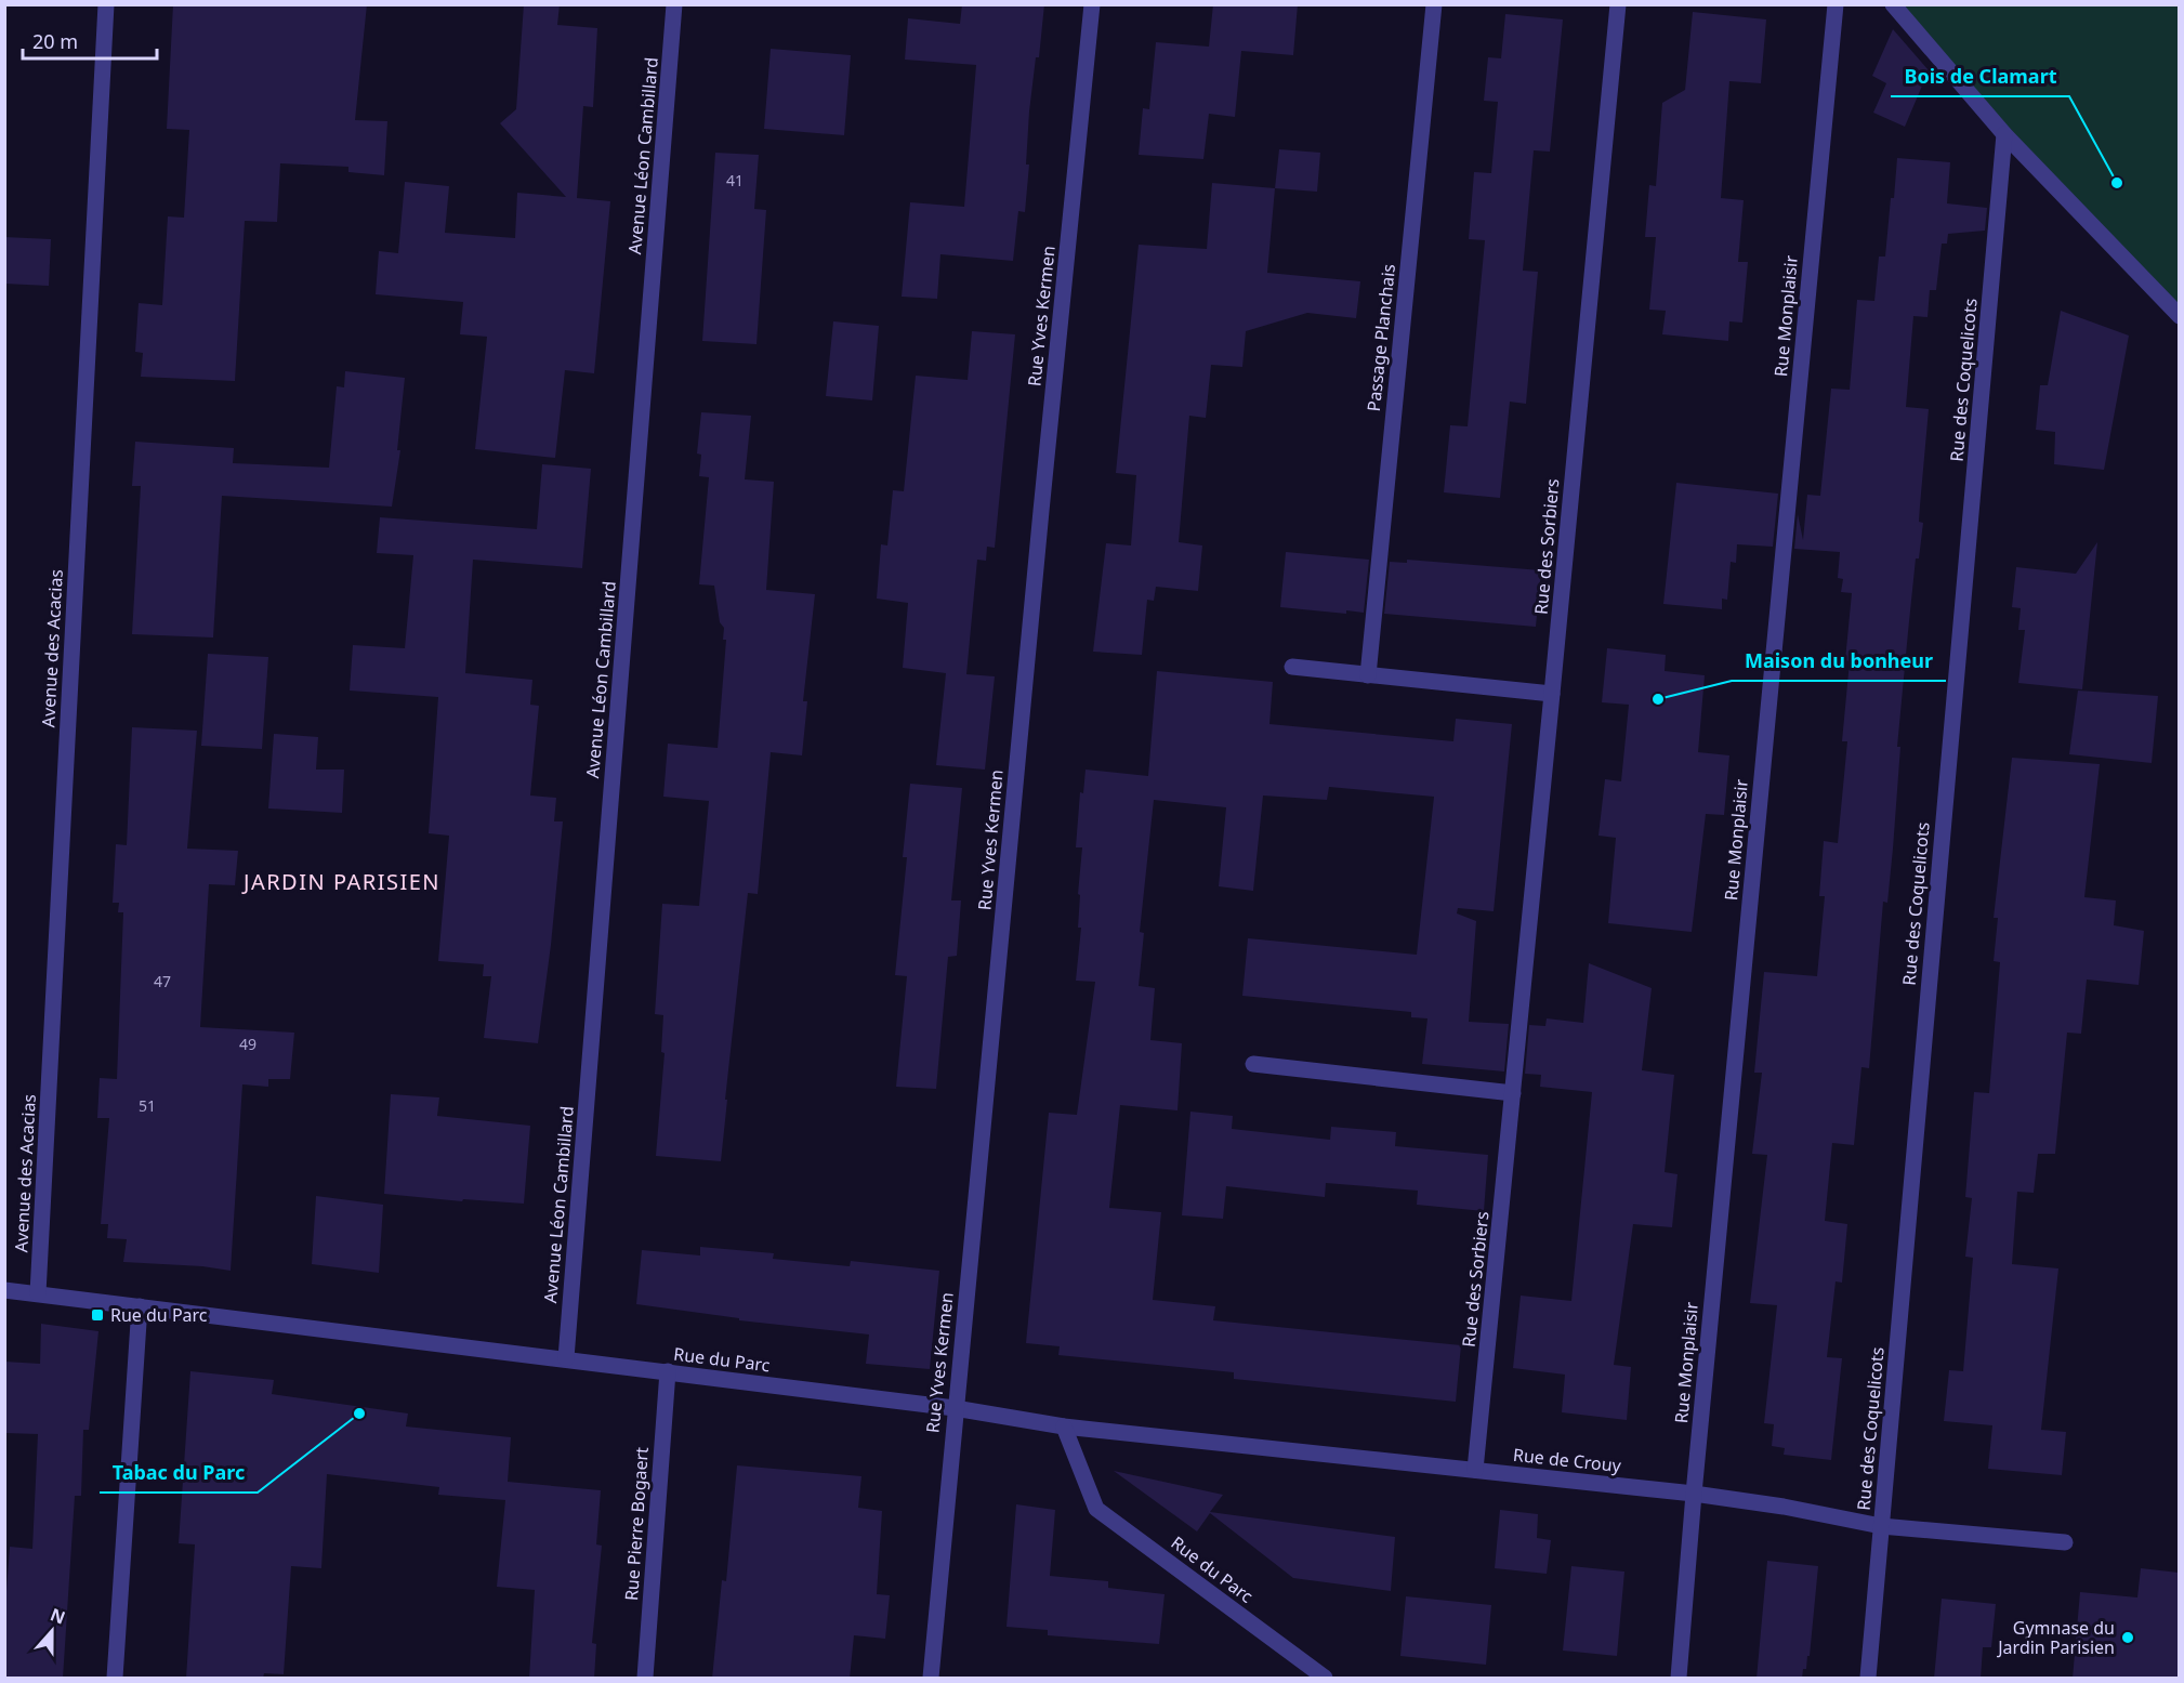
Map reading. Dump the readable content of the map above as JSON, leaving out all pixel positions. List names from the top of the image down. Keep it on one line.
{"streets":{"street":["Avenue Léon Cambillard","Rue Yves Kermen","Rue Monplaisir","Passage Planchais","Rue des Coquelicots","Rue des Sorbiers","Avenue des Acacias","Rue du Parc","Rue de Crouy","Rue Pierre Bogaert"]},"crossings":[["Avenue Léon Cambillard","Rue du Parc"],["Rue Yves Kermen","Rue du Parc"],["Rue Monplaisir","Rue de Crouy"],["Rue des Coquelicots","Rue de Crouy"],["Rue des Sorbiers","Rue de Crouy"],["Avenue des Acacias","Rue du Parc"],["Rue du Parc","Rue de Crouy"],["Rue du Parc","Rue Pierre Bogaert"]],"districts":["JARDIN PARISIEN"],"places":{"other":["Bois de Clamart","Maison du bonheur","Tabac du Parc","Gymnase du Jardin Parisien"],"transit":["Rue du Parc"]},"house_numbers":["41","47","49","51"],"scale_bar":"20 m","north":"top"}
